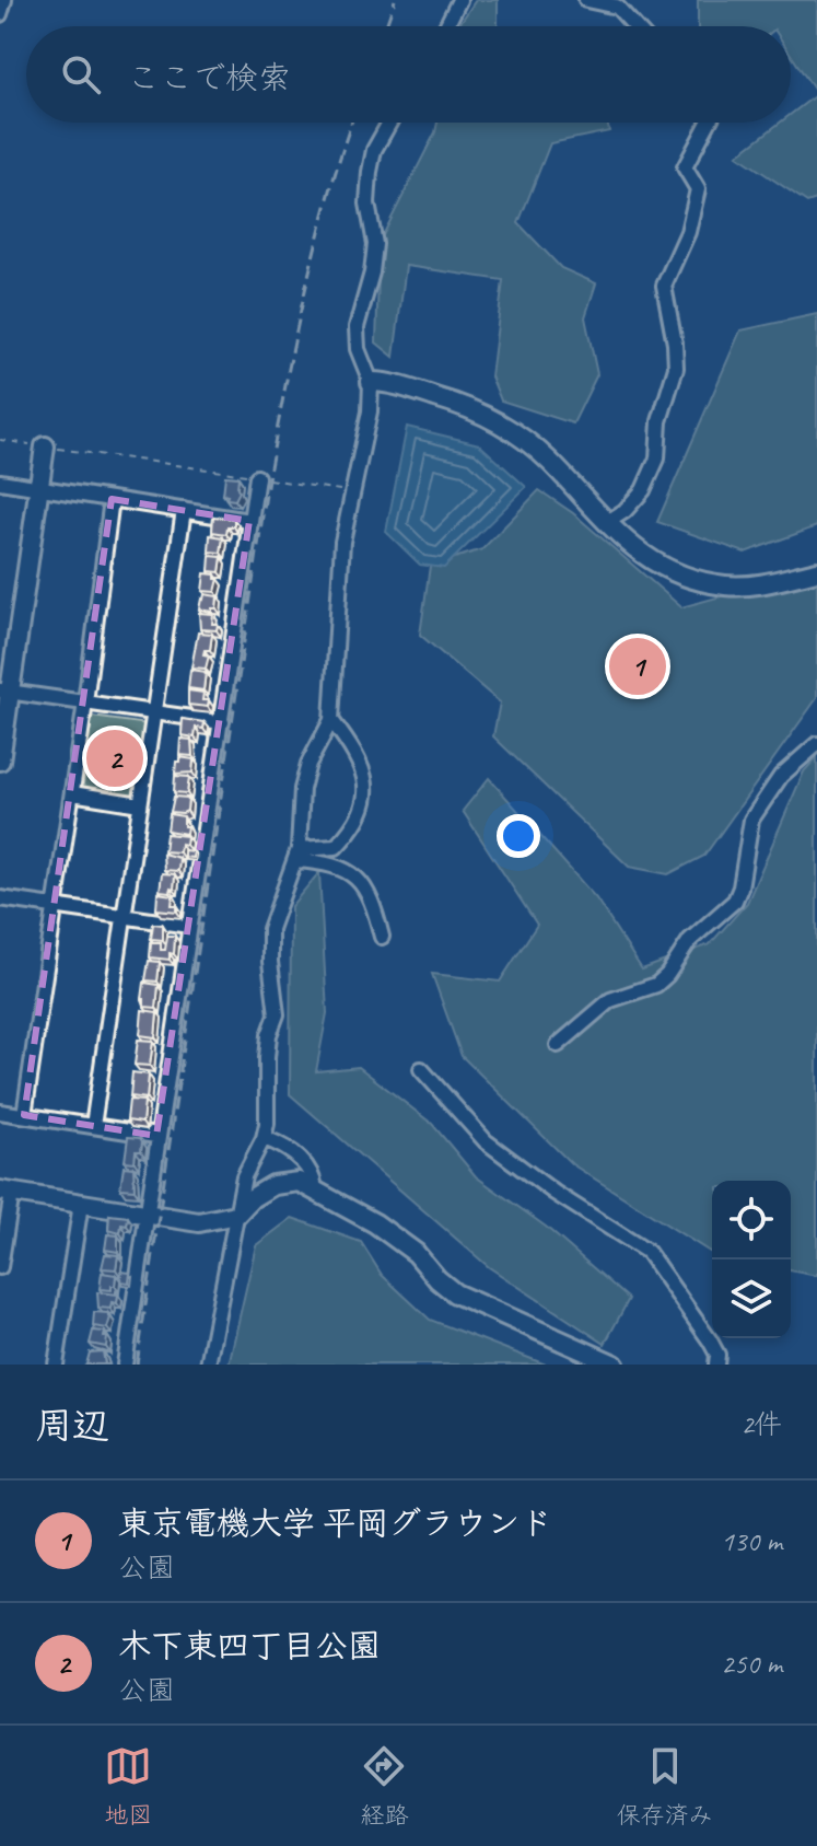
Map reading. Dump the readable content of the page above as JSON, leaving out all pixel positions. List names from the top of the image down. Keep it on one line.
{"page":{"search":"ここで検索","pins":["1","2"],"heading":["周辺","2件"],"list":[{"mark":"1","name":"東京電機大学 平岡グラウンド","note":"公園","value":"130 m"},{"mark":"2","name":"木下東四丁目公園","note":"公園","value":"250 m"}],"nav":["地図","経路","保存済み"]}}
